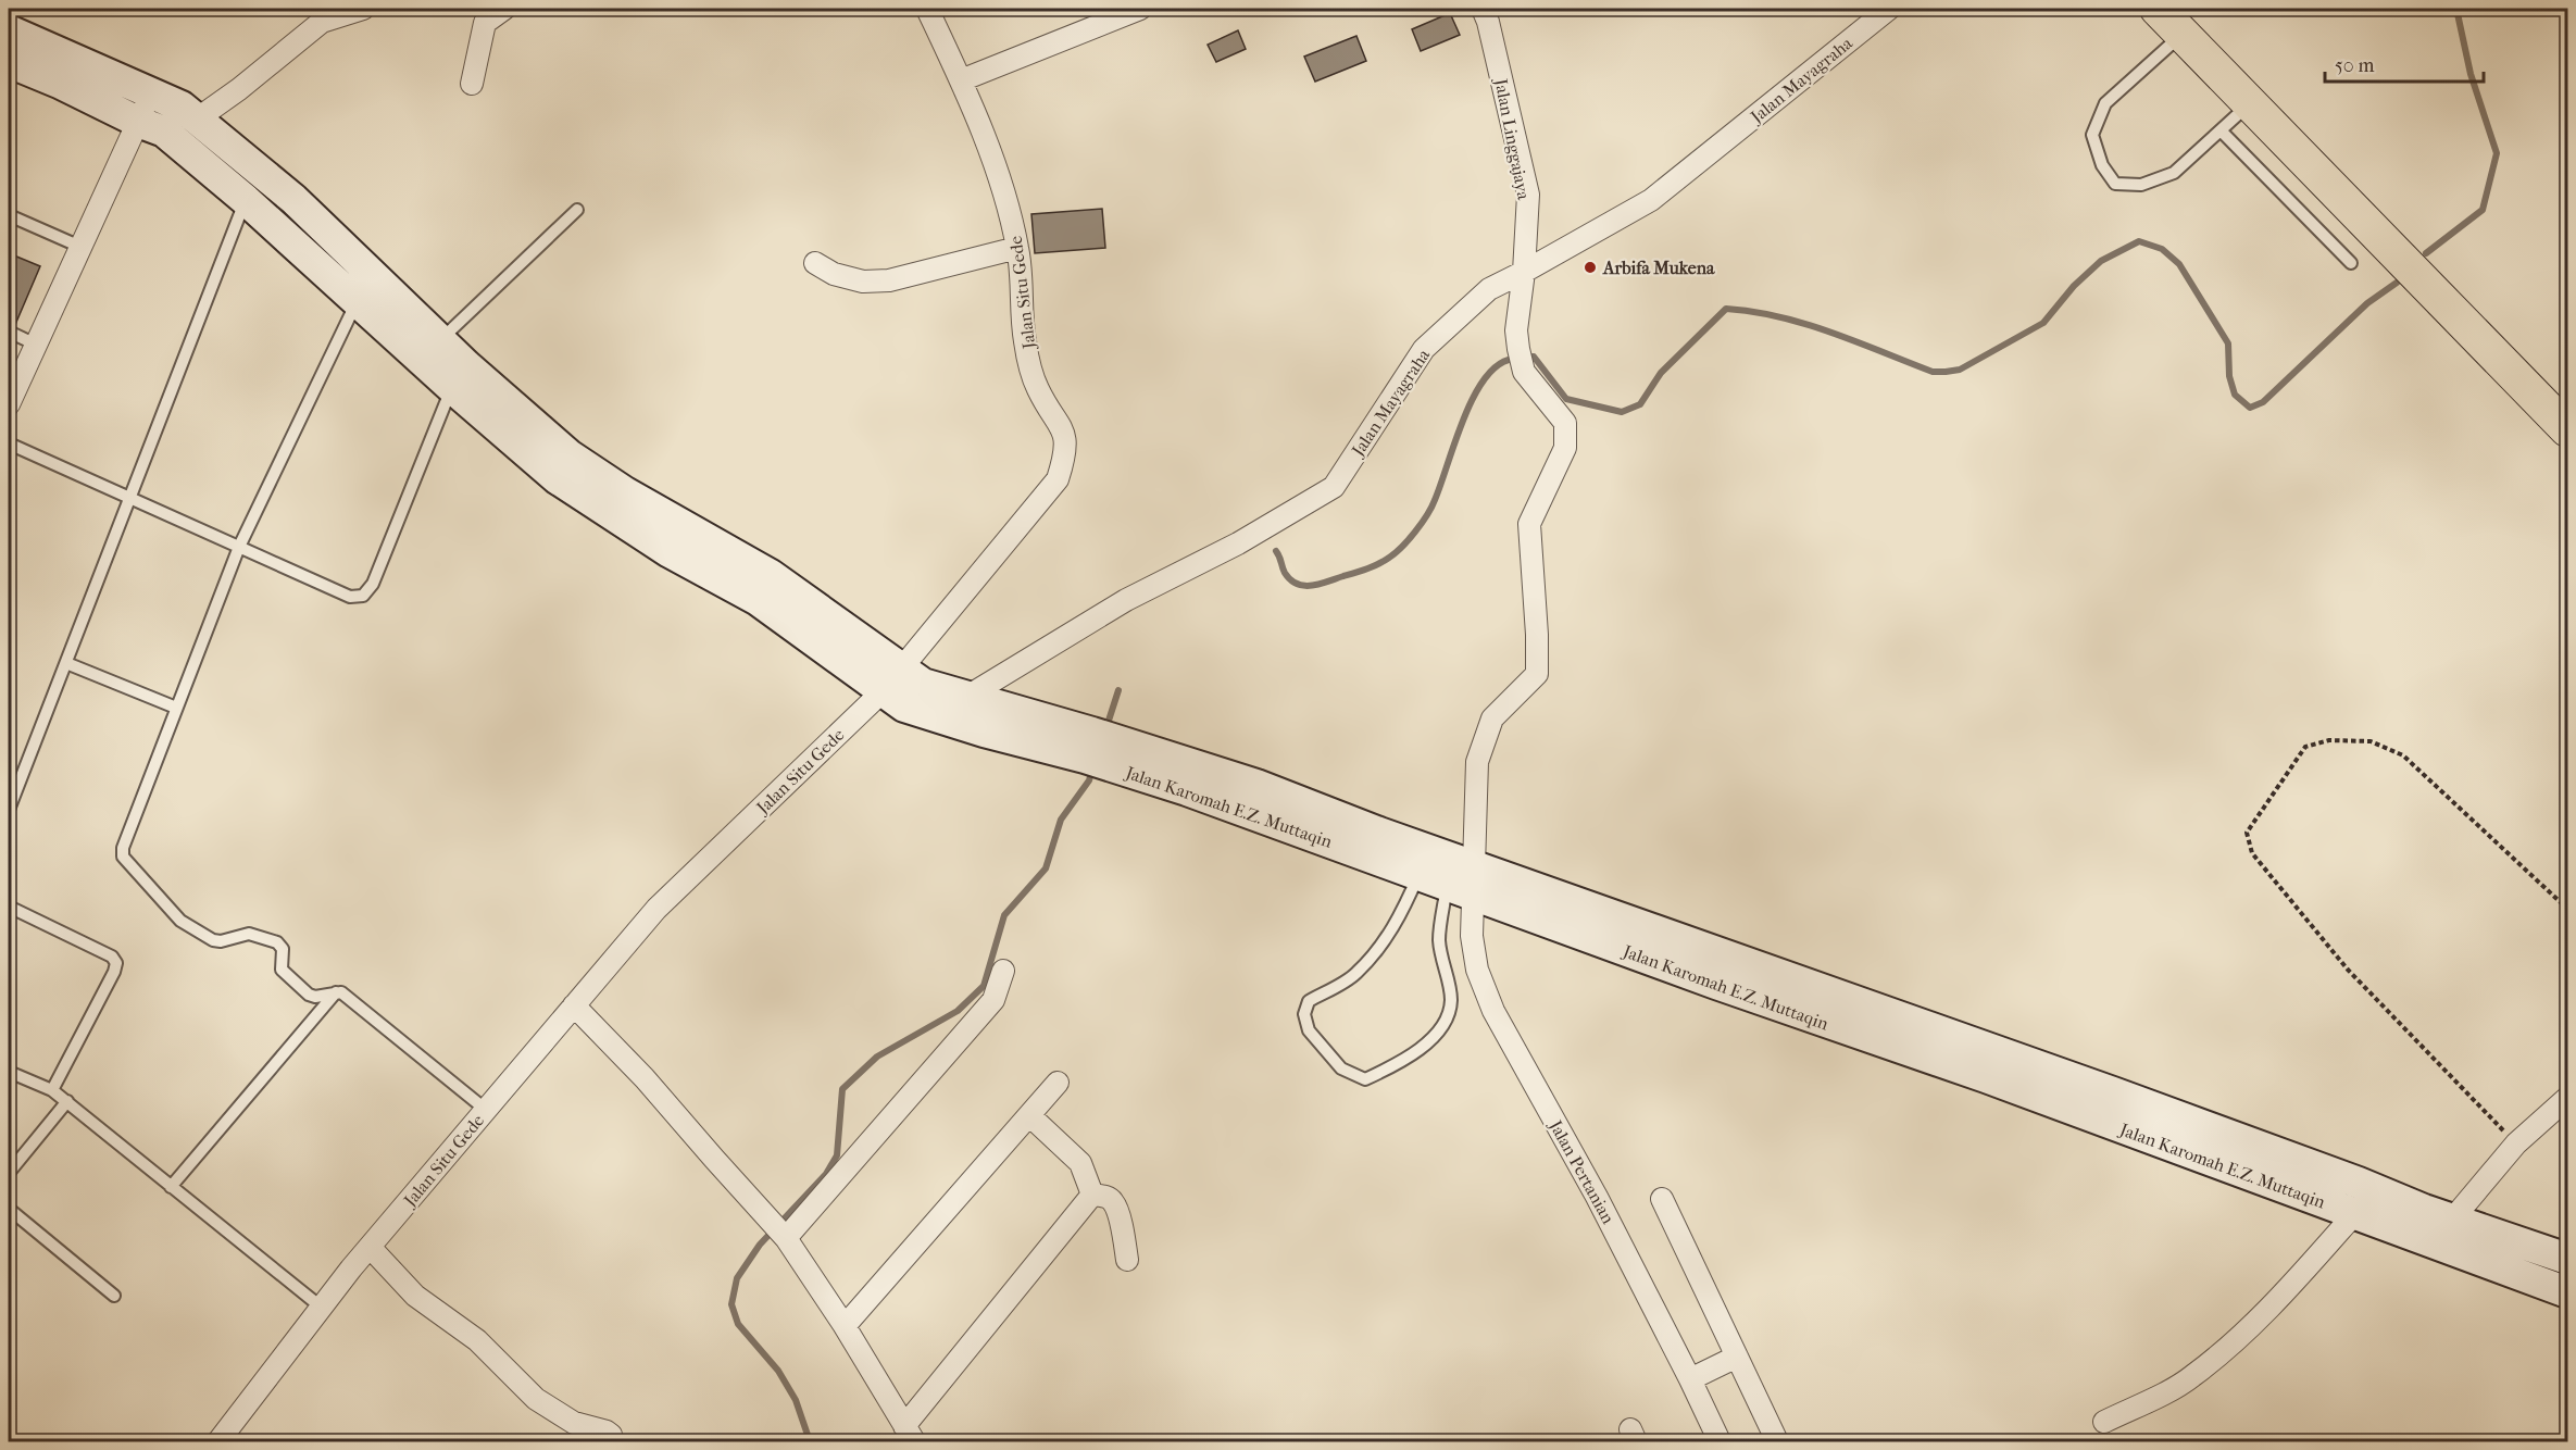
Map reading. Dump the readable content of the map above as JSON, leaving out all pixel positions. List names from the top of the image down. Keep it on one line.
{"streets":{"street":["Jalan Mayagraha","Jalan Linggajaya","Jalan Situ Gede","Jalan Karomah E.Z. Muttaqin","Jalan Pertanian"]},"crossings":[["Jalan Mayagraha","Jalan Linggajaya"],["Jalan Mayagraha","Jalan Karomah E.Z. Muttaqin"],["Jalan Linggajaya","Jalan Pertanian"],["Jalan Situ Gede","Jalan Karomah E.Z. Muttaqin"],["Jalan Karomah E.Z. Muttaqin","Jalan Pertanian"]],"places":["Arbifa Mukena"],"scale_bar":"50 m"}
